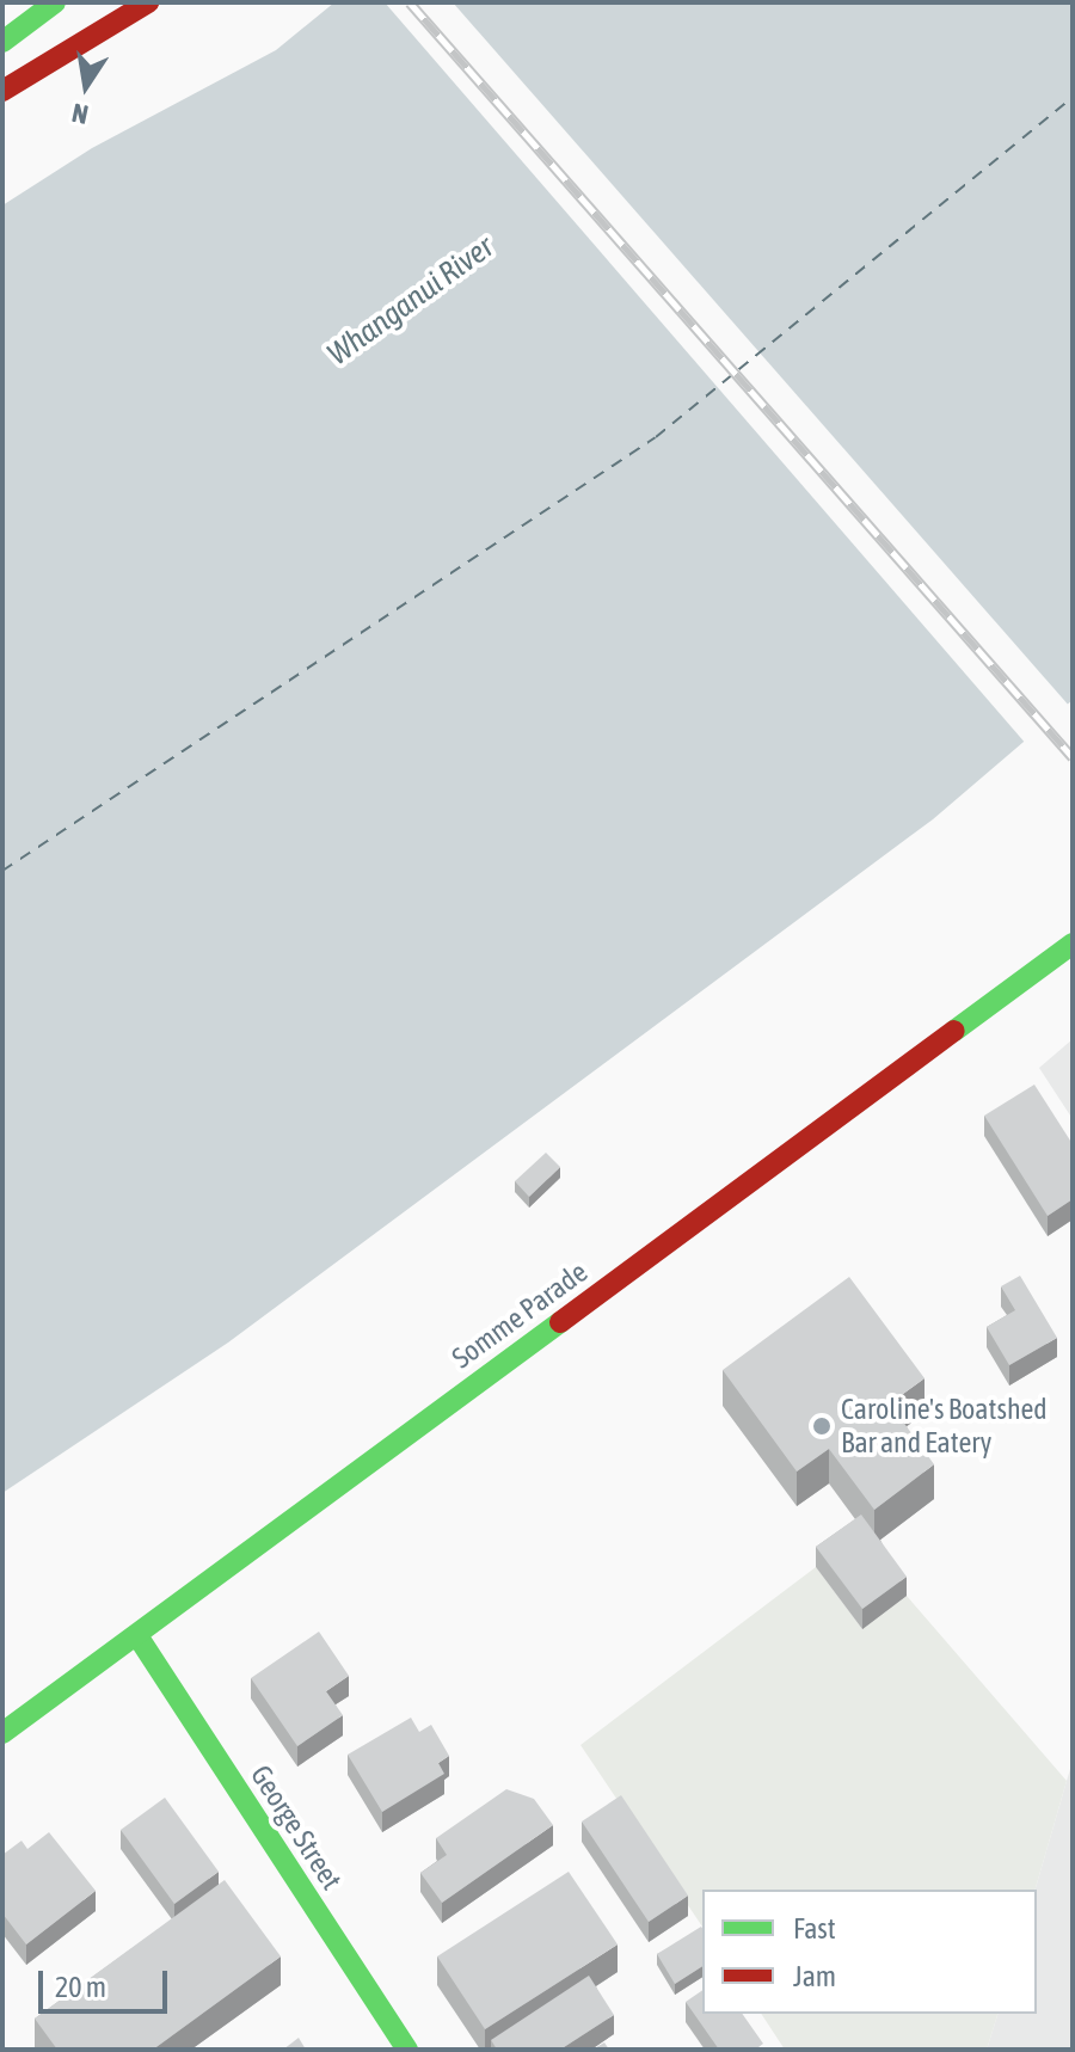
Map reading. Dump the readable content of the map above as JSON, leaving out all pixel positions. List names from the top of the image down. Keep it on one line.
{"streets":{"main road":["Somme Parade","George Street"]},"crossings":[["Somme Parade","George Street"]],"water":["Whanganui River"],"places":["Caroline's Boatshed Bar and Eatery"],"legend":["Fast","Jam"],"scale_bar":"20 m","north":"bottom"}
